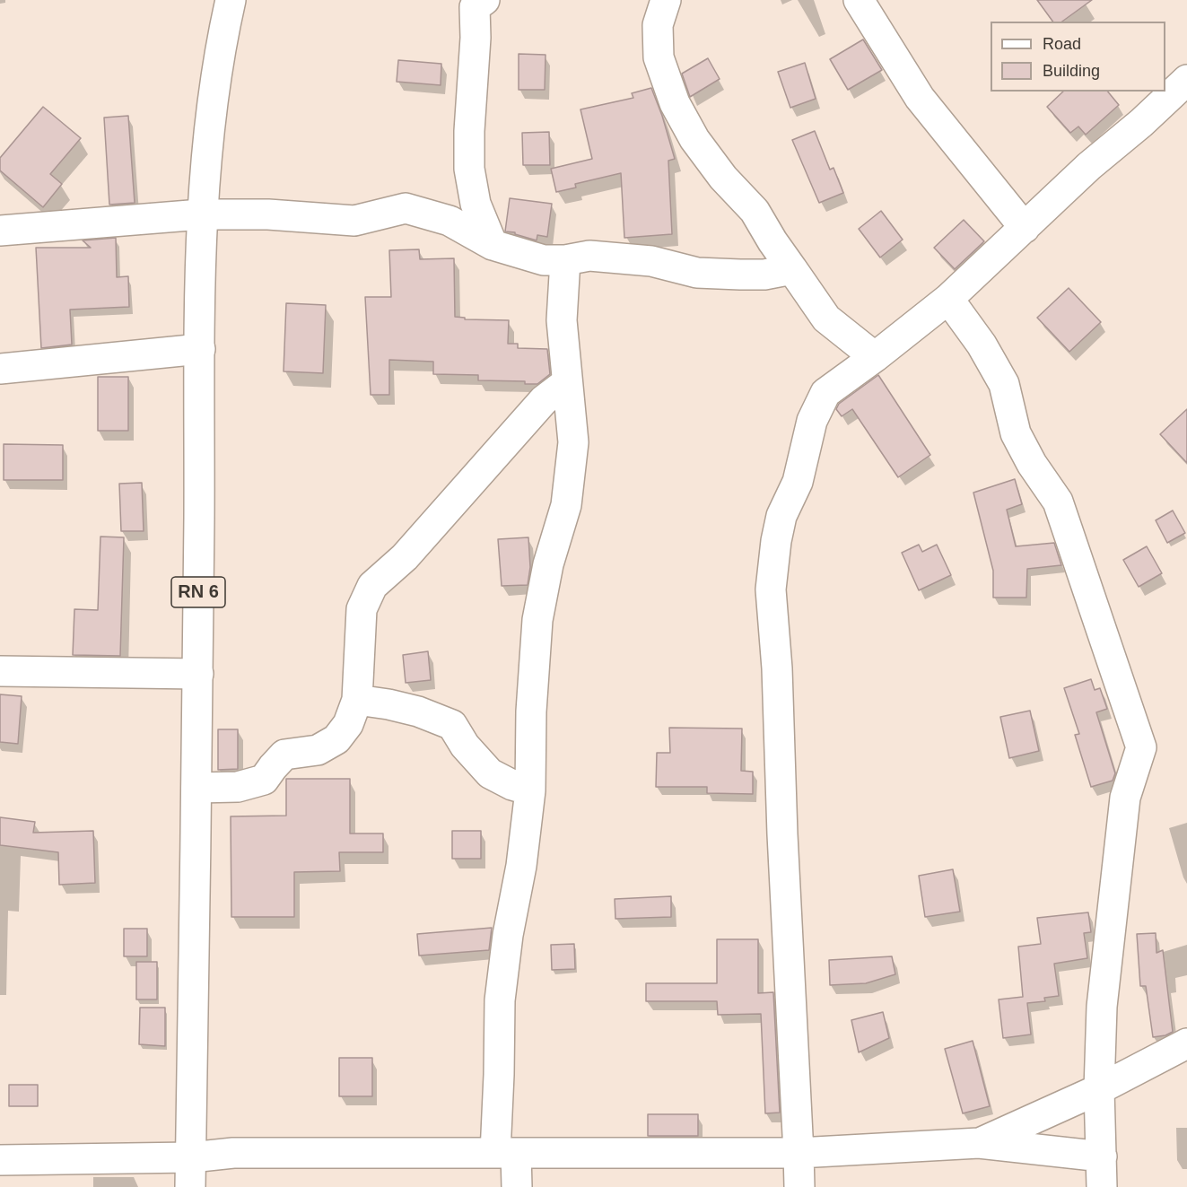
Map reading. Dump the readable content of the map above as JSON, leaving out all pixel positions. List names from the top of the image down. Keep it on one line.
{"streets":{"street":["RN 6"]},"legend":["Road","Building"]}
